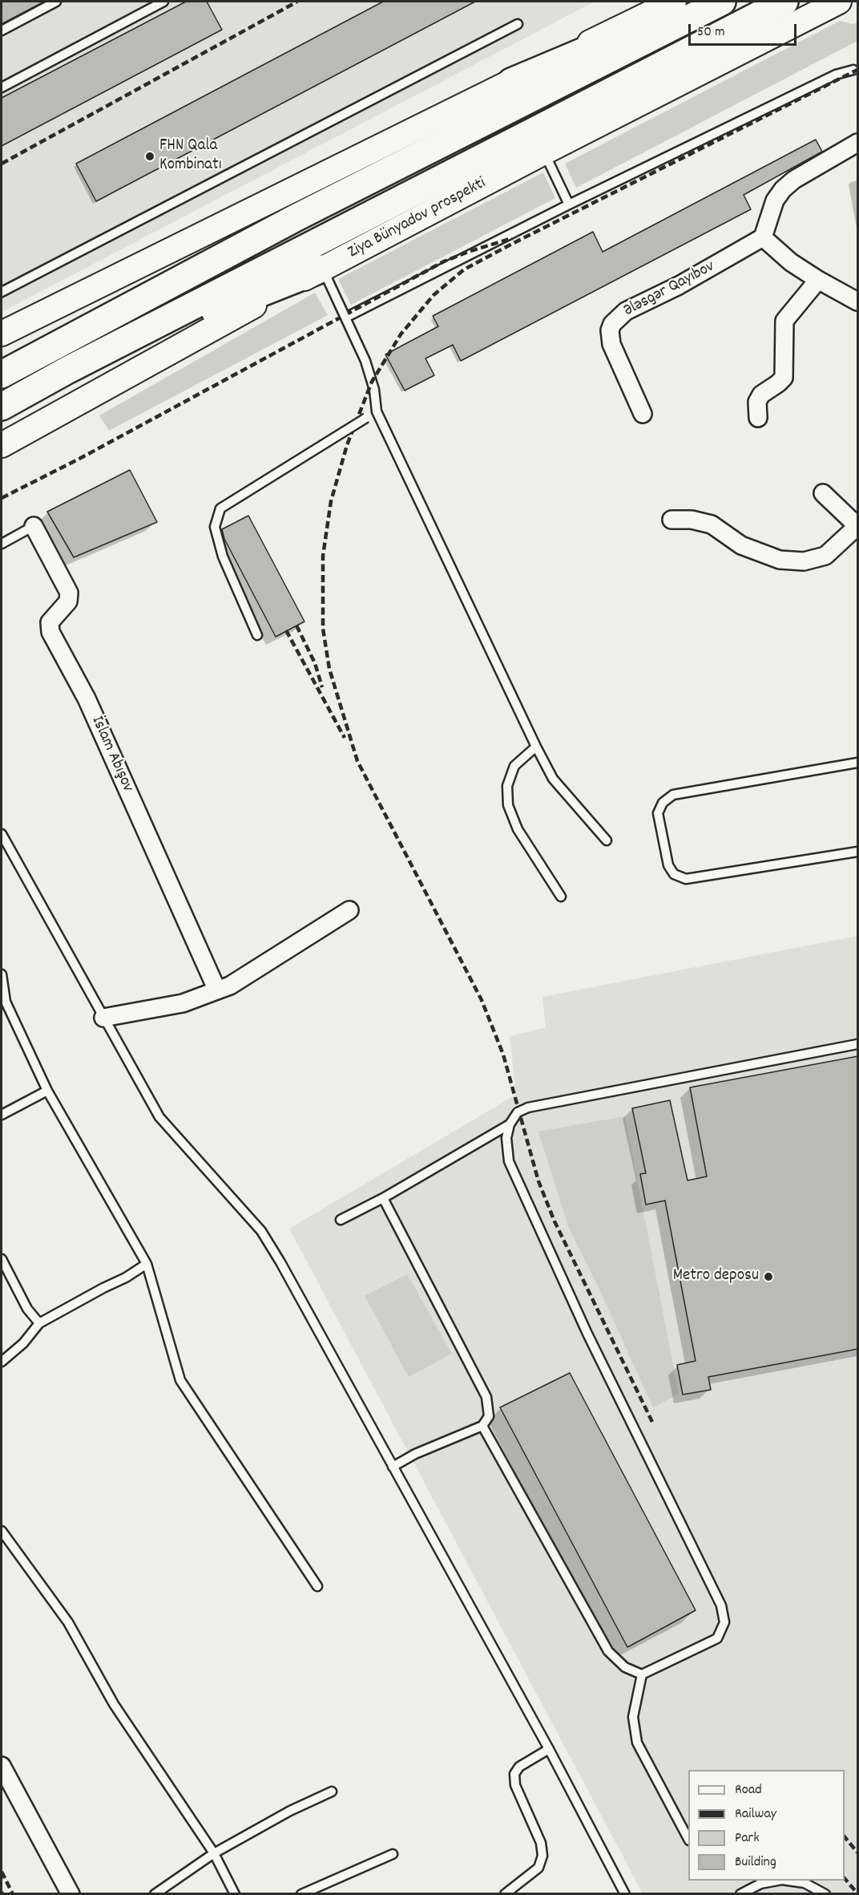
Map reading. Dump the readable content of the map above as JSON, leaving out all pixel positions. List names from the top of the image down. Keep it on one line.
{"streets":{"main road":["Ziya Bünyadov prospekti"],"street":["Ələsgər Qayıbov","İslam Abışov"]},"places":["FHN Qala Kombinatı","Metro deposu"],"legend":["Road","Railway","Park","Building"],"scale_bar":"50 m"}
